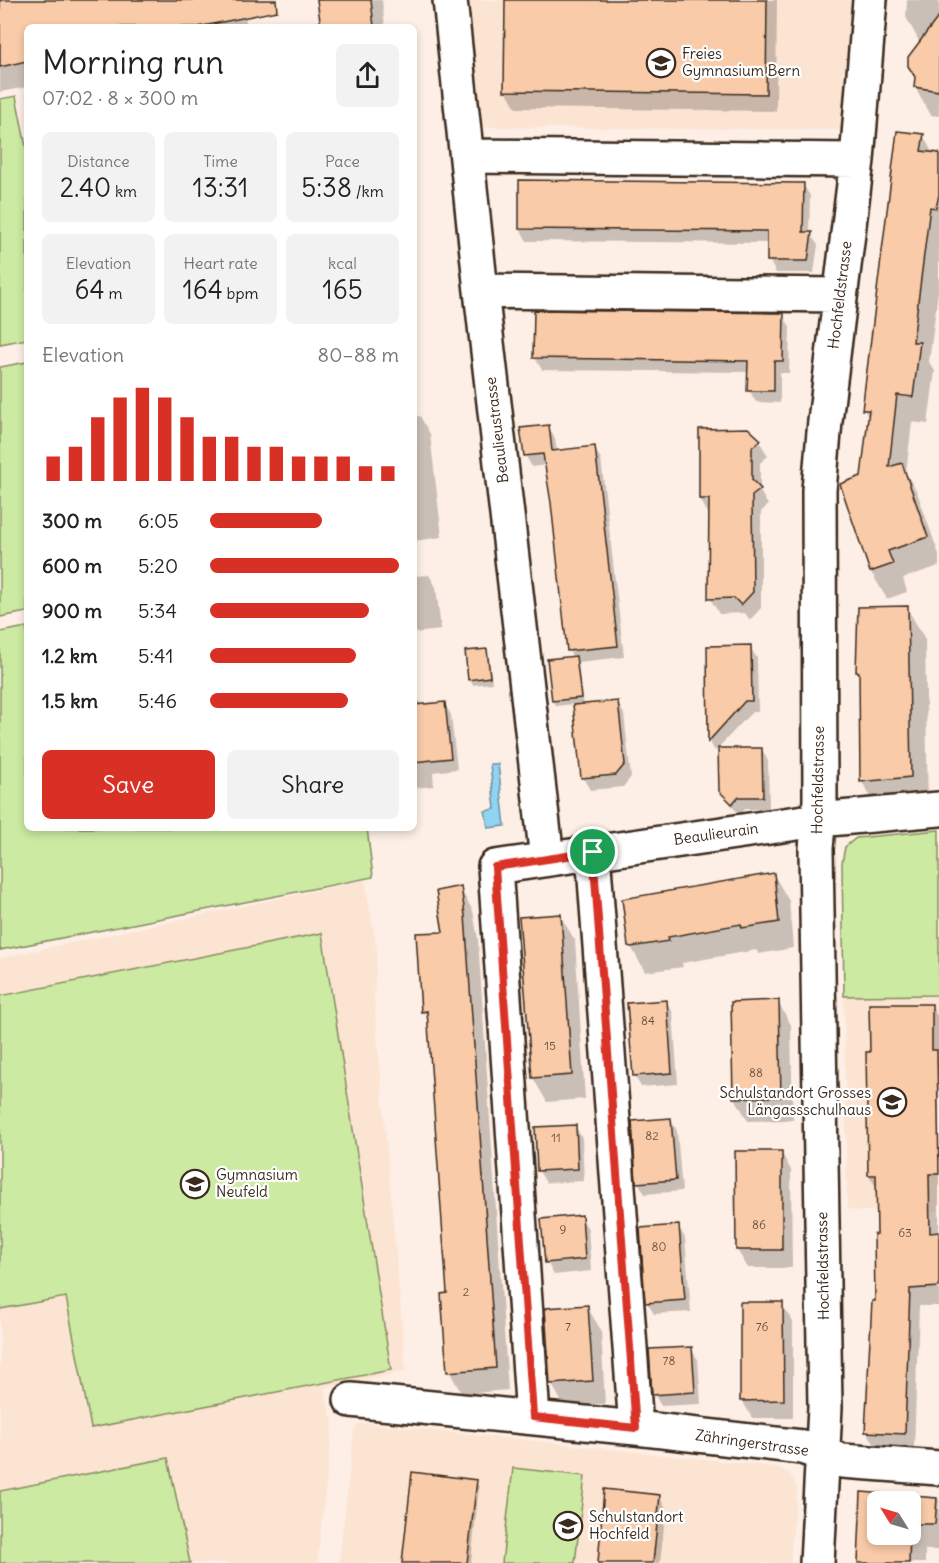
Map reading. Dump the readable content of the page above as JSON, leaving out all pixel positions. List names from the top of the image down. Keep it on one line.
{"streets":{"street":["Hochfeldstrasse","Beaulieustrasse","Beaulieurain","Zähringerstrasse"]},"crossings":[["Hochfeldstrasse","Beaulieurain"],["Hochfeldstrasse","Zähringerstrasse"],["Beaulieustrasse","Beaulieurain"],["Beaulieurain","Zähringerstrasse"]],"places":{"school or university":["Freies Gymnasium Bern","Schulstandort Grosses Längassschulhaus","Gymnasium Neufeld","Schulstandort Hochfeld"]},"house_numbers":["84","15","88","82","11","86","9","63","80","2","7","76","78"],"north":"top left","page":{"heading":["Morning run","07:02 · 8 × 300 m"],"stats":[["Distance","2.40 km"],["Time","13:31"],["Pace","5:38 /km"],["Elevation","64 m"],["Heart rate","164 bpm"],["kcal","165"]],"chart":["Elevation","80–88 m"],"list":[{"name":"300 m","note":"6:05"},{"name":"600 m","note":"5:20"},{"name":"900 m","note":"5:34"},{"name":"1.2 km","note":"5:41"},{"name":"1.5 km","note":"5:46"}],"buttons":["Save","Share"]}}
